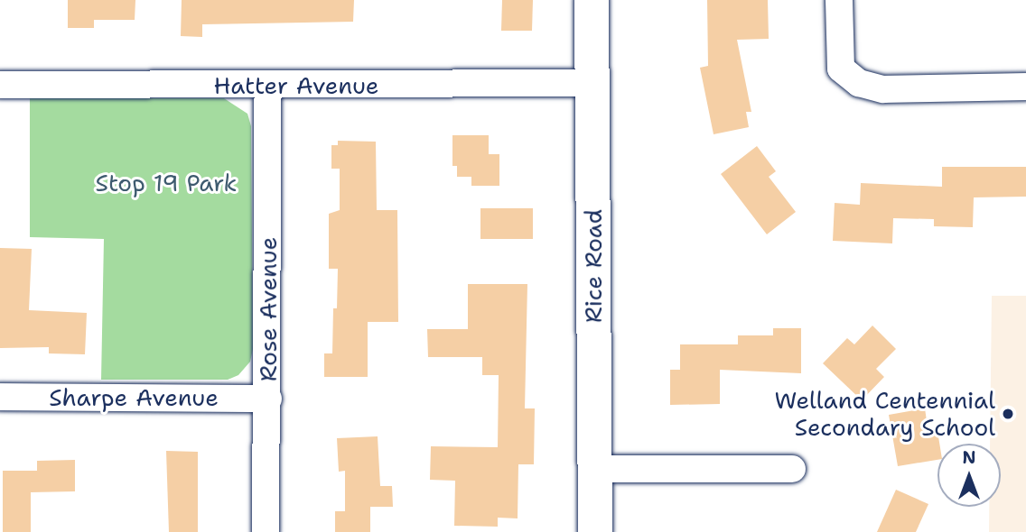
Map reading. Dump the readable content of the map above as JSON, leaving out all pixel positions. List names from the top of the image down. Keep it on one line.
{"streets":{"main road":["Rice Road"],"street":["Hatter Avenue","Rose Avenue","Sharpe Avenue"]},"crossings":[["Hatter Avenue","Rice Road"],["Hatter Avenue","Rose Avenue"],["Rose Avenue","Sharpe Avenue"]],"parks":["Stop 19 Park"],"places":["Welland Centennial Secondary School"],"north":"top"}
